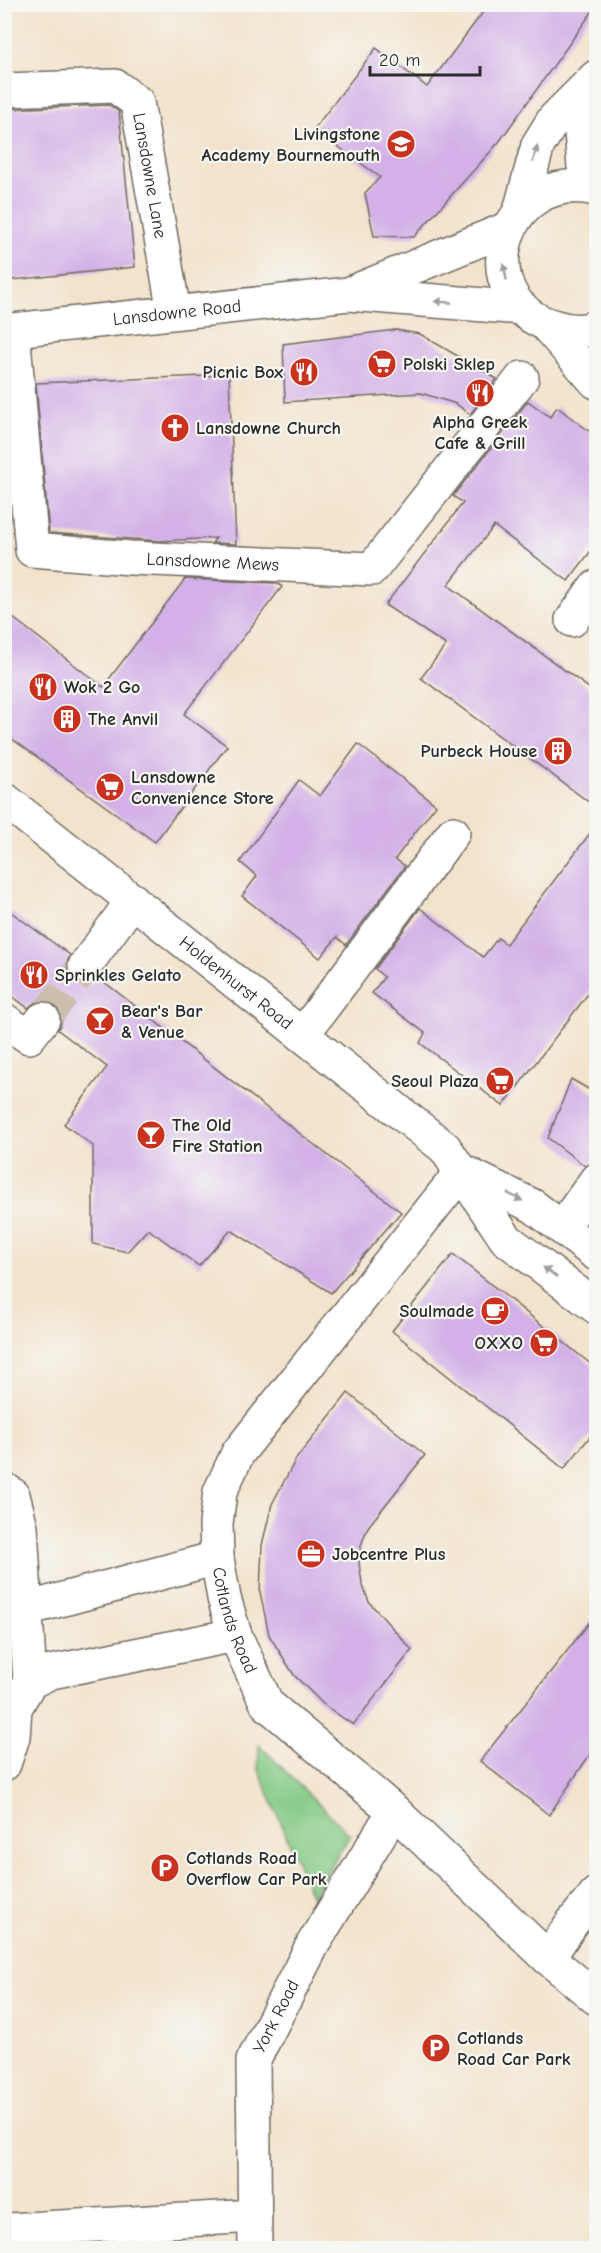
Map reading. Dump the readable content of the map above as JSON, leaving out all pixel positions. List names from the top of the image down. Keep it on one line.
{"streets":{"street":["Lansdowne Lane","Lansdowne Road","Lansdowne Mews","Holdenhurst Road","Cotlands Road","York Road"]},"crossings":[["Lansdowne Lane","Lansdowne Road"],["Lansdowne Road","Lansdowne Mews"],["Holdenhurst Road","Cotlands Road"],["Cotlands Road","York Road"]],"places":{"school or university":["Livingstone Academy Bournemouth"],"supermarket":["Polski Sklep","Lansdowne Convenience Store","Seoul Plaza","OXXO"],"restaurant":["Picnic Box","Alpha Greek Cafe & Grill","Wok 2 Go","Sprinkles Gelato"],"church":["Lansdowne Church"],"building":["The Anvil","Purbeck House"],"bar":["Bear's Bar & Venue","The Old Fire Station"],"cafe":["Soulmade"],"office":["Jobcentre Plus"],"parking":["Cotlands Road Overflow Car Park","Cotlands Road Car Park"]},"scale_bar":"20 m"}
